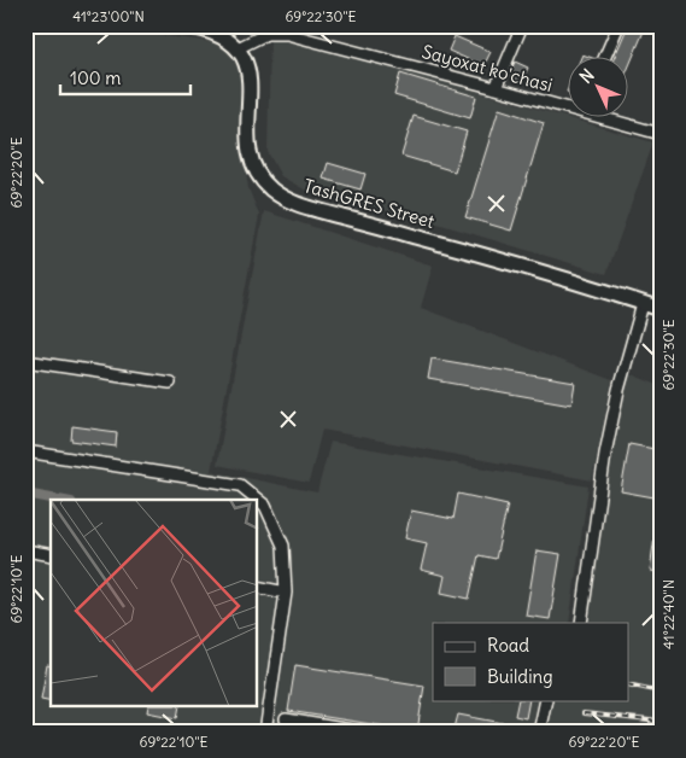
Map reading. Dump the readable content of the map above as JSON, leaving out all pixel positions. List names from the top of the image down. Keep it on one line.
{"streets":{"main road":["TashGRES Street"],"street":["Sayoxat ko'chasi"]},"crossings":[["Sayoxat ko'chasi","TashGRES Street"]],"legend":["Road","Building"],"scale_bar":"100 m","north":"top left","coordinates":["41°23'00\"N","69°22'30\"E","69°22'20\"E","69°22'10\"E","41°22'40\"N"]}
